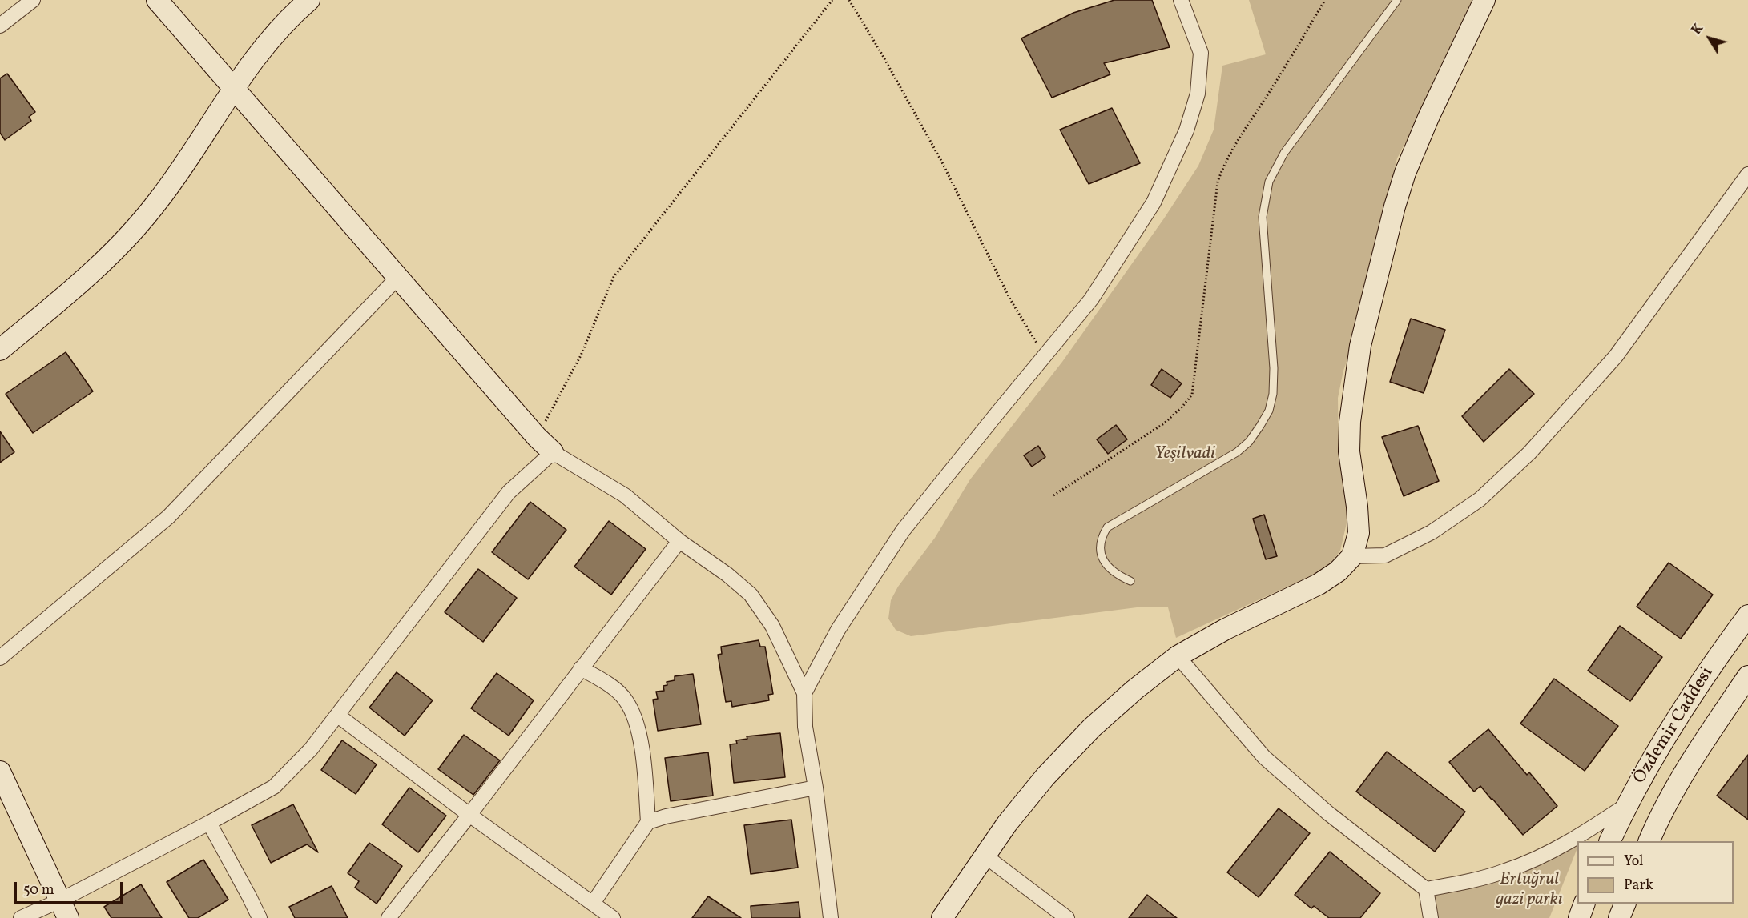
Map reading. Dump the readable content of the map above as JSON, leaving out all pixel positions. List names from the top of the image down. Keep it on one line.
{"streets":{"street":["Özdemir Caddesi"]},"parks":["Yeşilvadi","Ertuğrul gazi parkı"],"legend":["Yol","Park"],"scale_bar":"50 m","north":"top left"}
